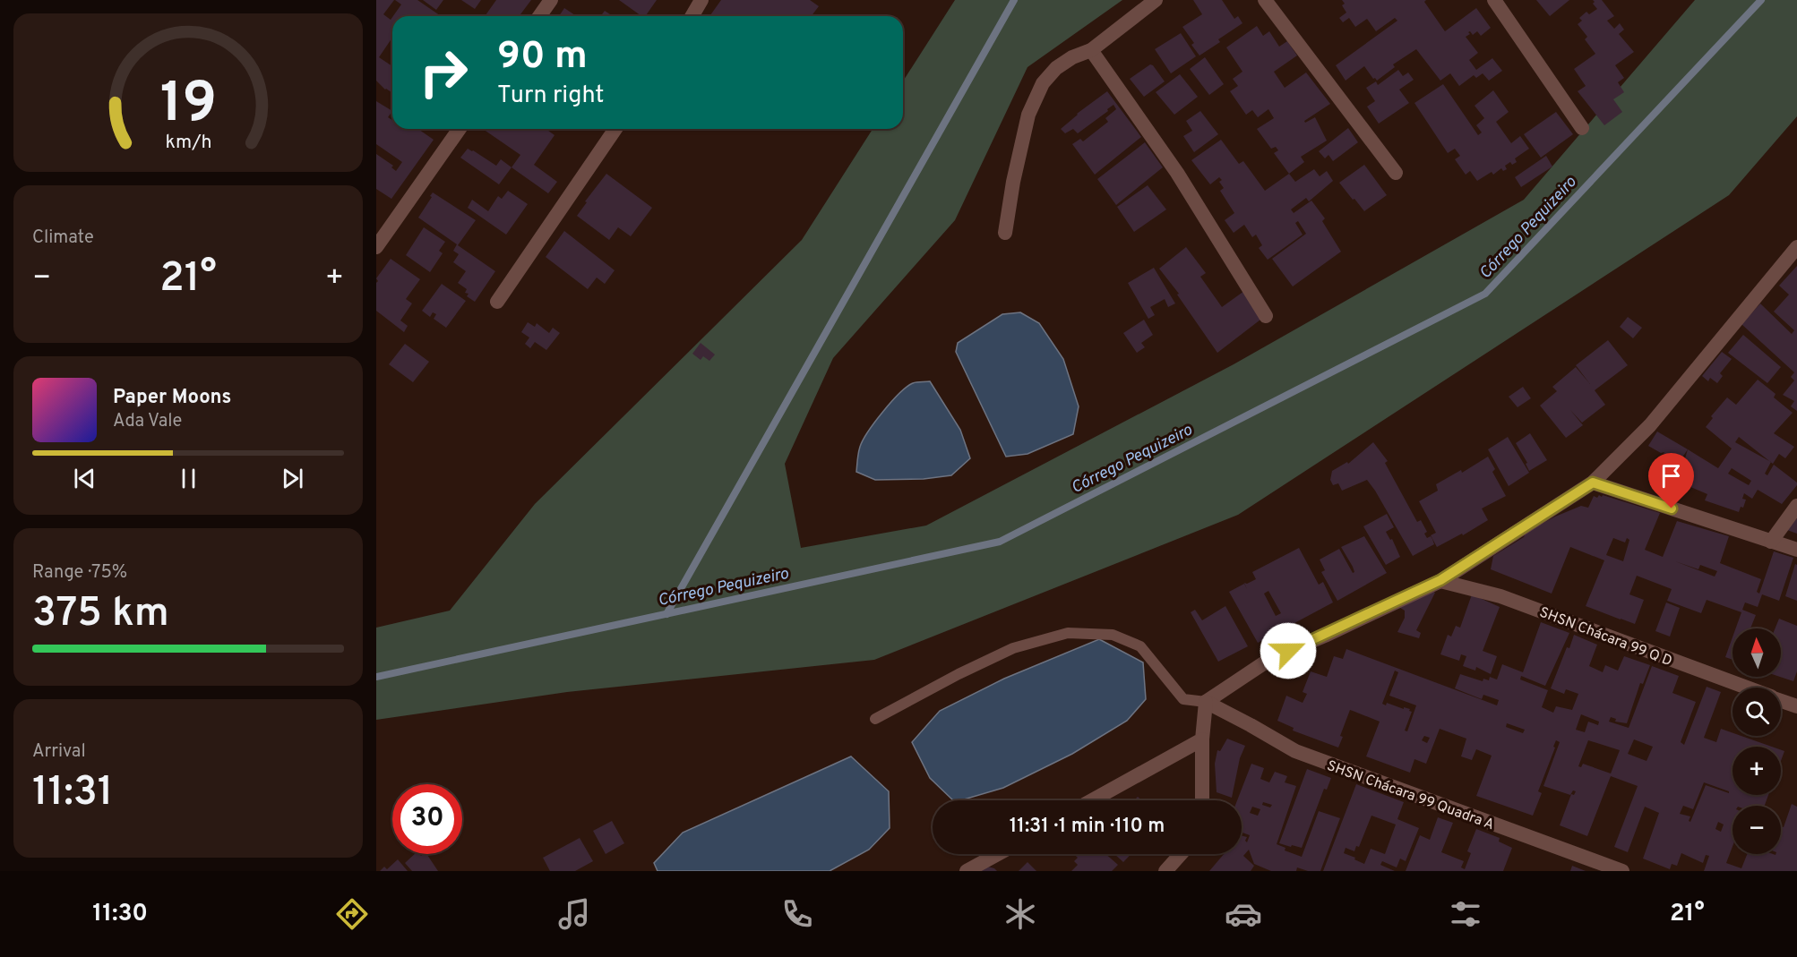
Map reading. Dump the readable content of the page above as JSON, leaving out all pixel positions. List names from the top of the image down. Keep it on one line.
{"streets":{"street":["SHSN Chácara 99 Q D","SHSN Chácara 99 Quadra A"]},"water":["Córrego Pequizeiro"],"north":"top","page":{"turn":["90 m","Turn right"],"tile":["Climate",["Range · 75%","375 km"],["Arrival","11:31"]],"heat":["−","21°","+"],"song":["Paper Moons","Ada Vale"],"map_buttons":["+","−"],"limit":"30","trip":"11:31 · 1 min · 110 m","tabs":["11:30","21°"],"gauge":["19","km/h"]}}
